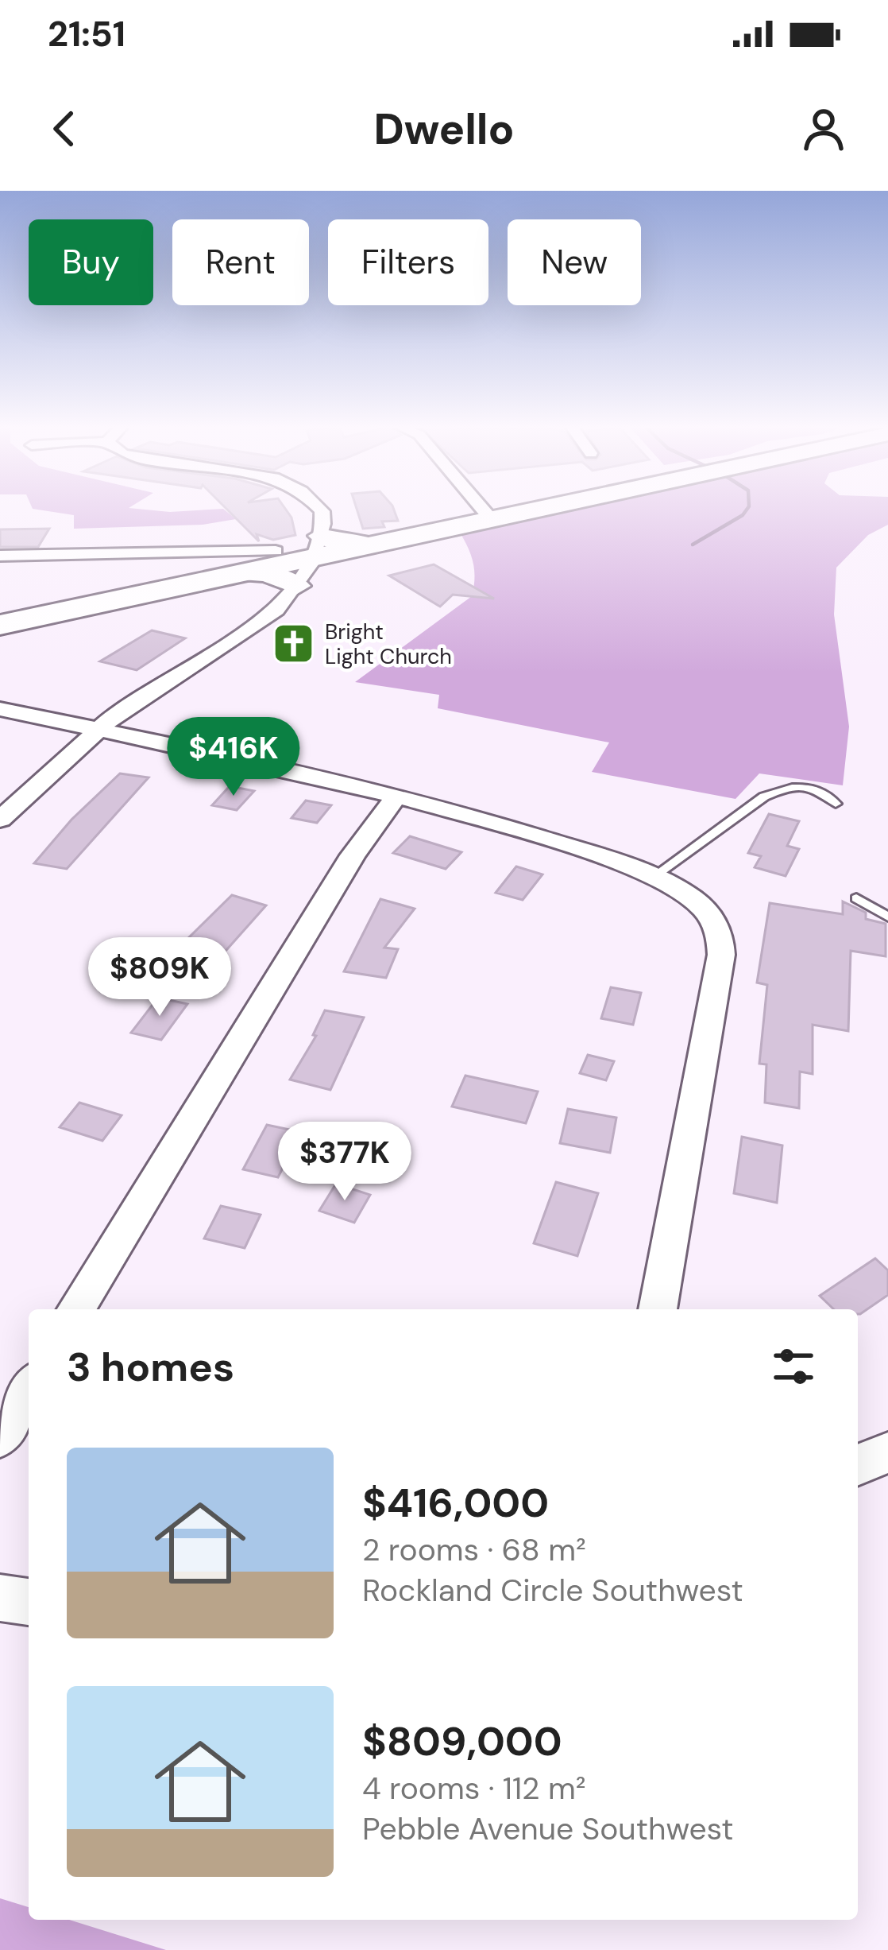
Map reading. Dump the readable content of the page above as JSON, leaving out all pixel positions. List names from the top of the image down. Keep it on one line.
{"places":{"church":["Bright Light Church"]},"page":{"status":"21:51","header":"Dwello","chip":["Buy","Rent","Filters","New"],"price":["$416K","$809K","$377K"],"heading":"3 homes","list":[{"name":"$416,000","note":"2 rooms · 68 m² · Rockland Circle Southwest"},{"name":"$809,000","note":"4 rooms · 112 m² · Pebble Avenue Southwest"}]}}
